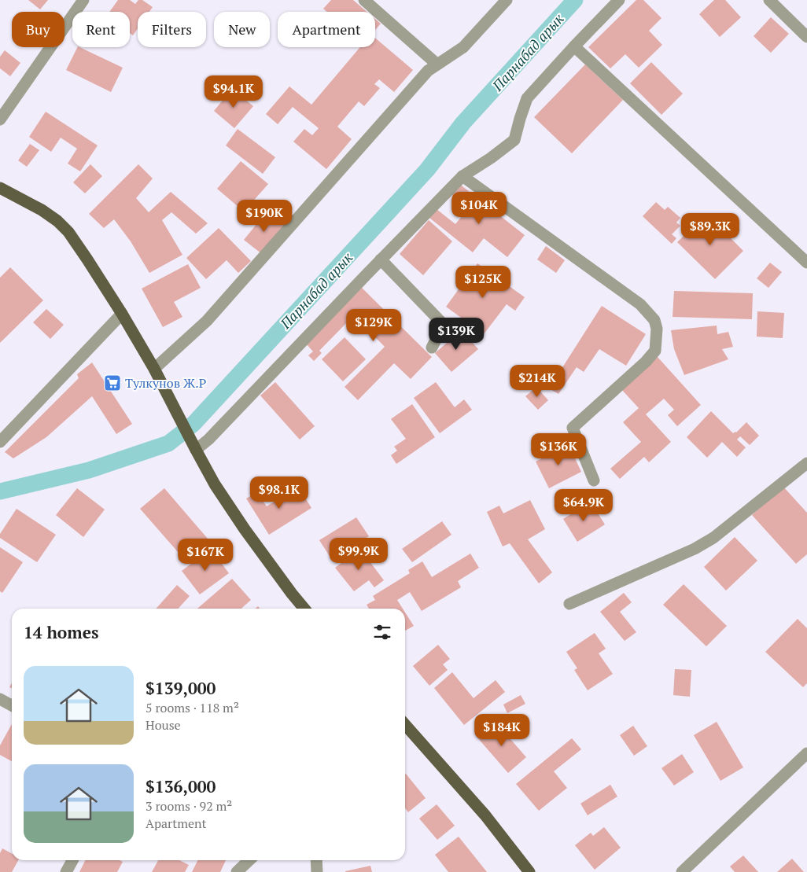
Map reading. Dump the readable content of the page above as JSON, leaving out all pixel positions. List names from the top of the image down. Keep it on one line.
{"water":["Парнабад арык"],"places":{"supermarket":["Тулкунов Ж.Р"]},"page":{"chip":["Buy","Rent","Filters","New","Apartment"],"price":["$94.1K","$104K","$190K","$89.3K","$125K","$129K","$139K","$214K","$136K","$98.1K","$64.9K","$99.9K","$167K","$184K"],"heading":"14 homes","list":[{"name":"$139,000","note":"5 rooms · 118 m² · House"},{"name":"$136,000","note":"3 rooms · 92 m² · Apartment"}]}}
